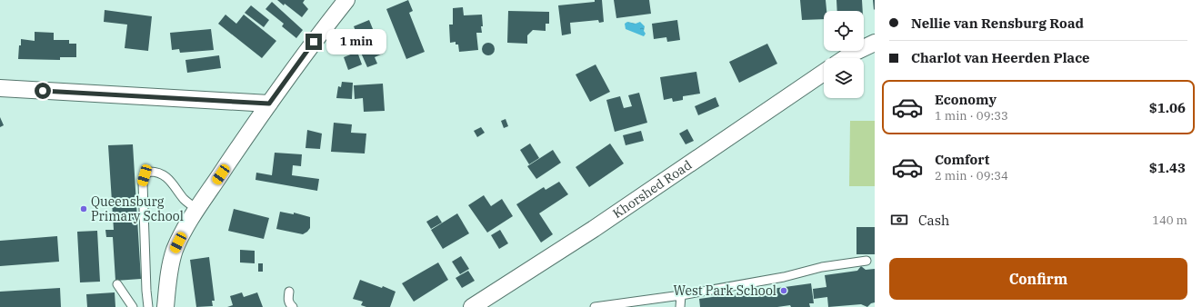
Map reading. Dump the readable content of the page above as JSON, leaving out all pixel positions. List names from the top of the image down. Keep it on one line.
{"streets":{"street":["Khorshed Road"]},"places":["Queensburg Primary School","West Park School"],"page":{"banner":["Nellie van Rensburg Road","Charlot van Heerden Place"],"bubble":"1 min","list":[{"name":"Economy","note":"1 min · 09:33","value":"$1.06"},{"name":"Comfort","note":"2 min · 09:34","value":"$1.43"}],"pay":["Cash","140 m"],"buttons":"Confirm"}}
